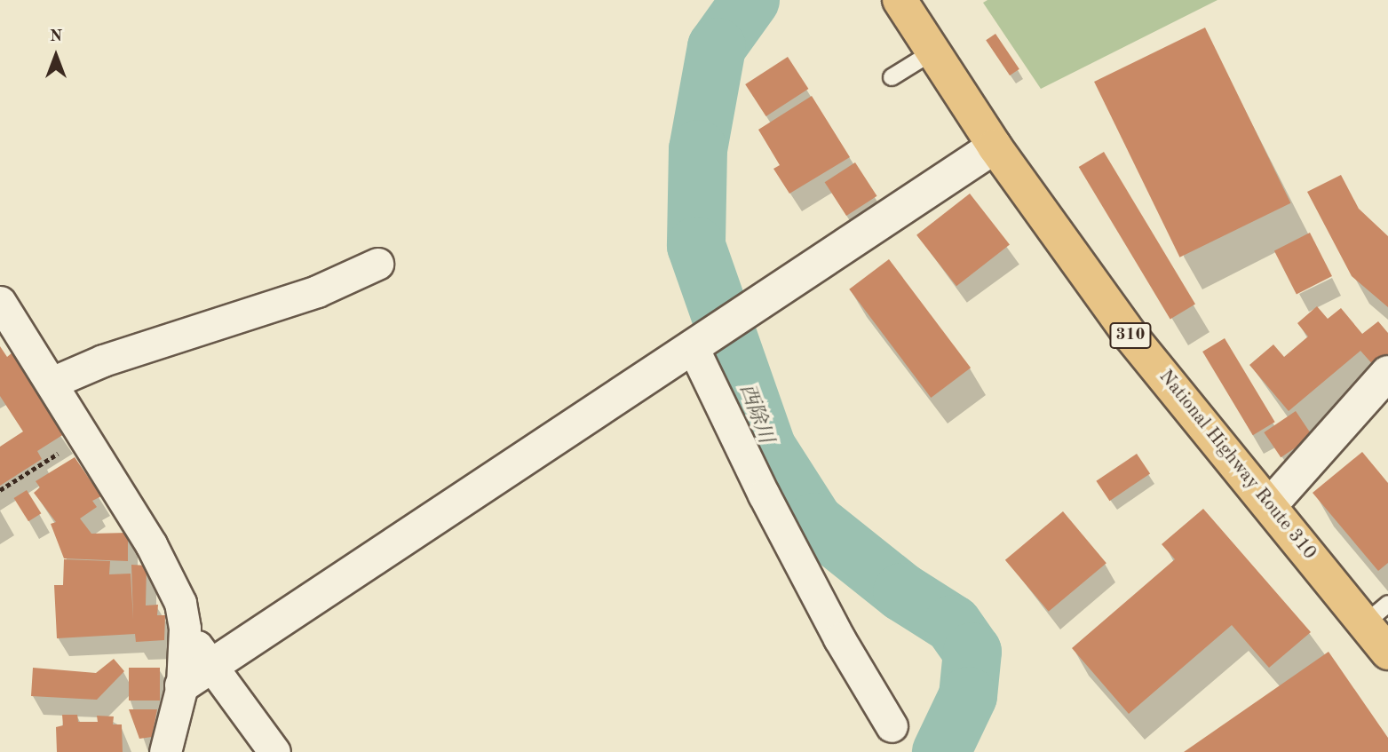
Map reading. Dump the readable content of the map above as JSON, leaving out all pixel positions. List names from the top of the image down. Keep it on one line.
{"streets":{"highway":["310","National Highway Route 310"]},"water":["西除川"],"north":"top"}
